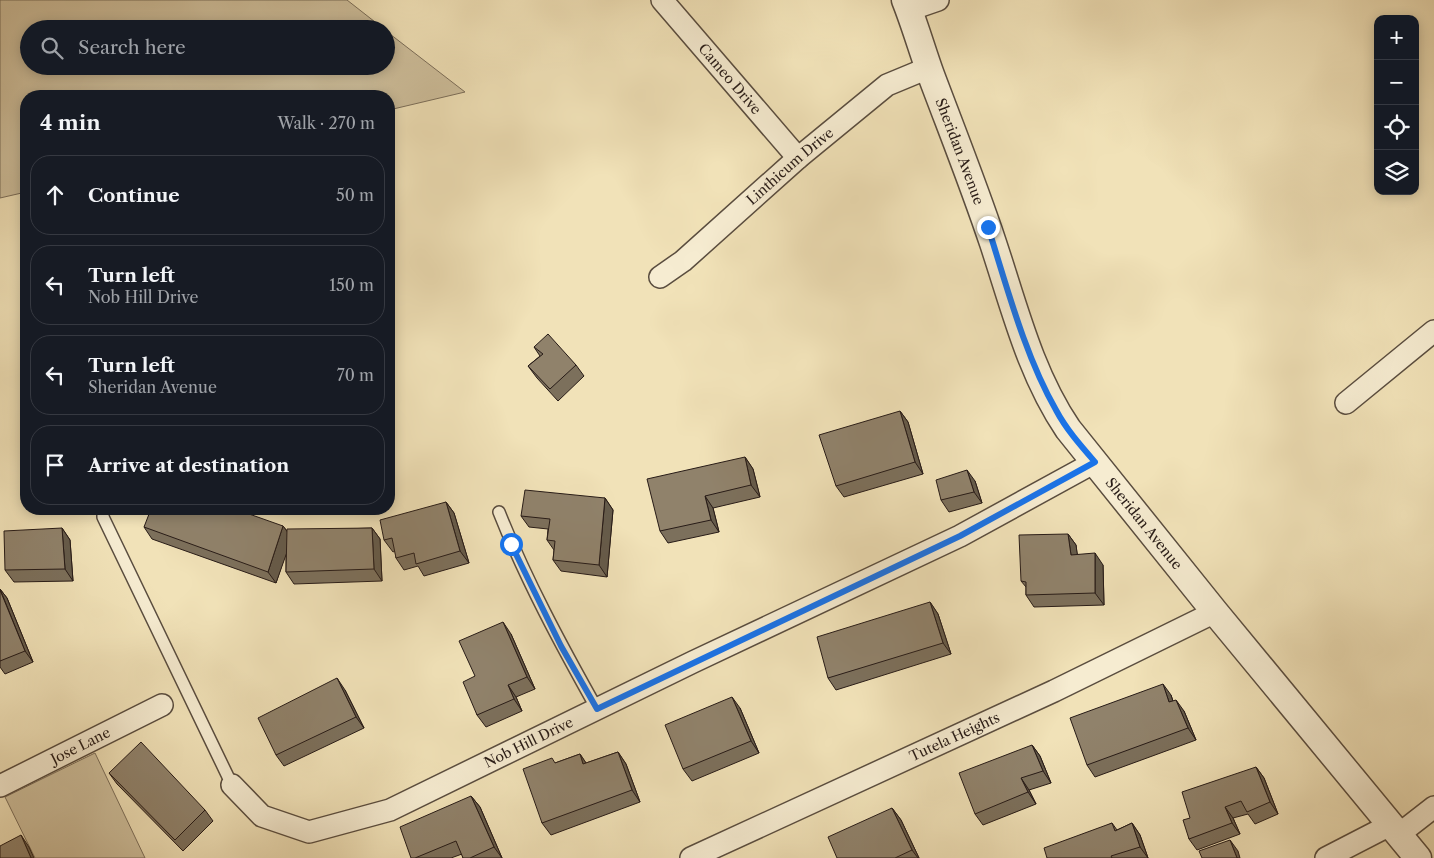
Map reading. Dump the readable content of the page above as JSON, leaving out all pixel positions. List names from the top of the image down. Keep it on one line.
{"streets":{"street":["Cameo Drive","Sheridan Avenue","Linthicum Drive","Tutela Heights","Nob Hill Drive","Jose Lane"]},"crossings":[["Cameo Drive","Linthicum Drive"],["Sheridan Avenue","Linthicum Drive"],["Sheridan Avenue","Tutela Heights"],["Sheridan Avenue","Nob Hill Drive"]],"page":{"map_buttons":["+","−"],"search":"Search here","heading":["4 min","Walk · 270 m"],"list":[["Continue","50 m"],["Turn left","Nob Hill Drive","150 m"],["Turn left","Sheridan Avenue","70 m"],"Arrive at destination"]}}
